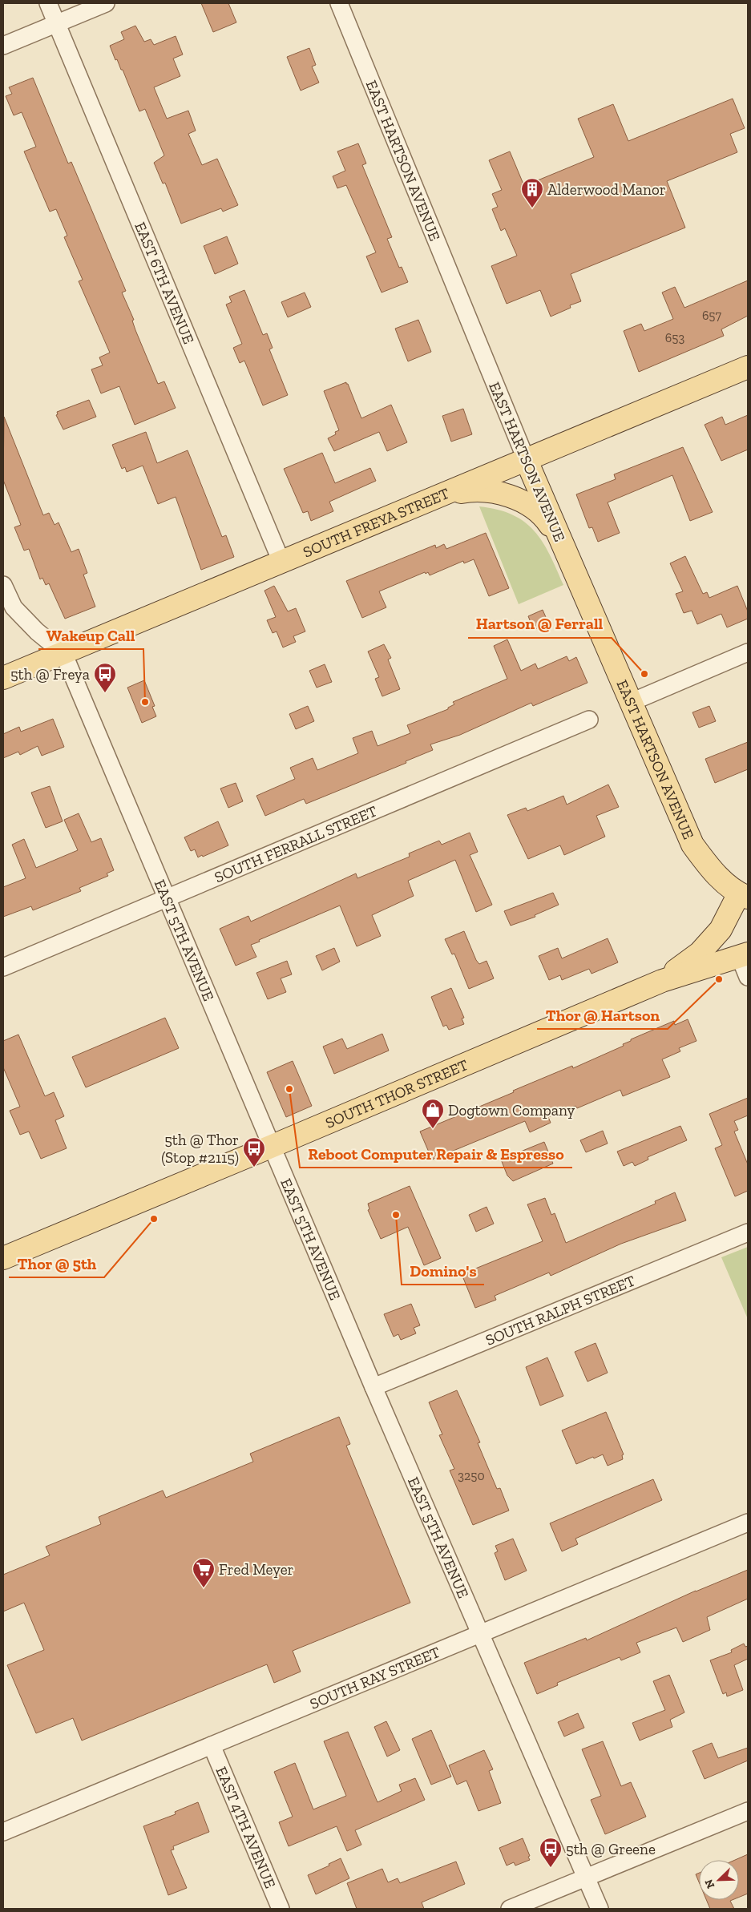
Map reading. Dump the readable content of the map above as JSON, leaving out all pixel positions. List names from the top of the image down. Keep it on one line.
{"streets":{"main road":["EAST HARTSON AVENUE","SOUTH FREYA STREET","SOUTH THOR STREET"],"street":["EAST 6TH AVENUE","SOUTH FERRALL STREET","EAST 5TH AVENUE","SOUTH RALPH STREET","SOUTH RAY STREET","EAST 4TH AVENUE"]},"crossings":[["EAST HARTSON AVENUE","SOUTH FREYA STREET"],["EAST 6TH AVENUE","SOUTH FREYA STREET"],["SOUTH FREYA STREET","EAST 5TH AVENUE"],["SOUTH FERRALL STREET","EAST 5TH AVENUE"],["EAST 5TH AVENUE","SOUTH THOR STREET"],["EAST 5TH AVENUE","SOUTH RALPH STREET"],["EAST 5TH AVENUE","SOUTH RAY STREET"],["SOUTH RAY STREET","EAST 4TH AVENUE"]],"places":{"building":["Alderwood Manor"],"other":["Hartson @ Ferrall","Wakeup Call","Thor @ Hartson","Reboot Computer Repair & Espresso","Domino's","Thor @ 5th"],"bus stop":["5th @ Freya","5th @ Thor (Stop #2115)","5th @ Greene"],"shop":["Dogtown Company"],"supermarket":["Fred Meyer"]},"house_numbers":["657","653","3250"],"north":"bottom left"}
